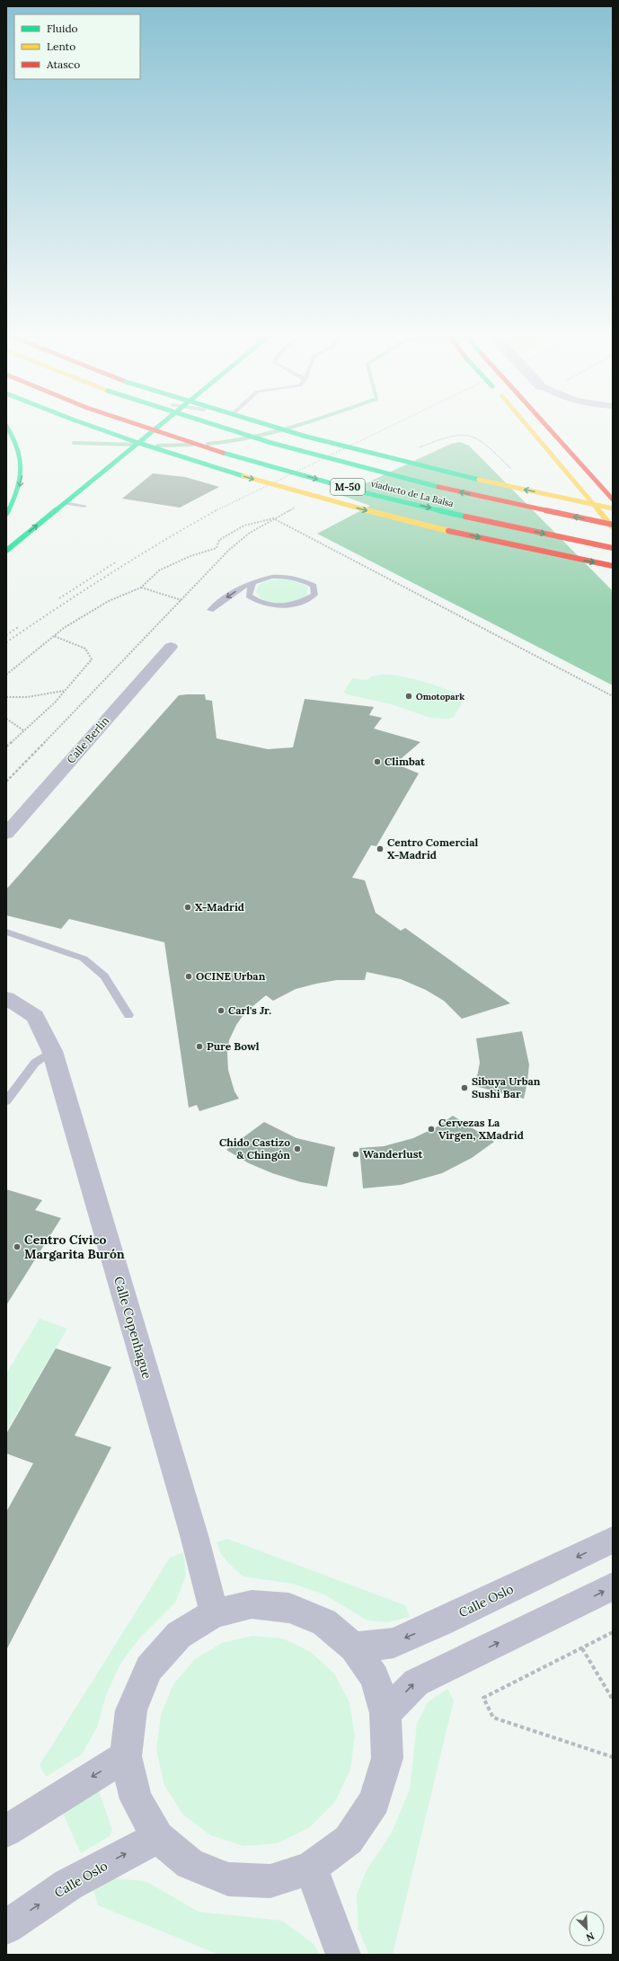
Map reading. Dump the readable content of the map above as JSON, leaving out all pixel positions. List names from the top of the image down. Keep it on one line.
{"streets":{"main road":["M-50","viaducto de La Balsa"],"street":["Calle Berlín","Calle Copenhague","Calle Oslo"]},"places":["Omotopark","Climbat","Centro Comercial X-Madrid","X-Madrid","OCINE Urban","Carl's Jr.","Pure Bowl","Sibuya Urban Sushi Bar","Cervezas La Virgen, XMadrid","Chido Castizo & Chingón","Wanderlust","Centro Cívico Margarita Burón"],"legend":["Fluido","Lento","Atasco"],"north":"bottom right"}
